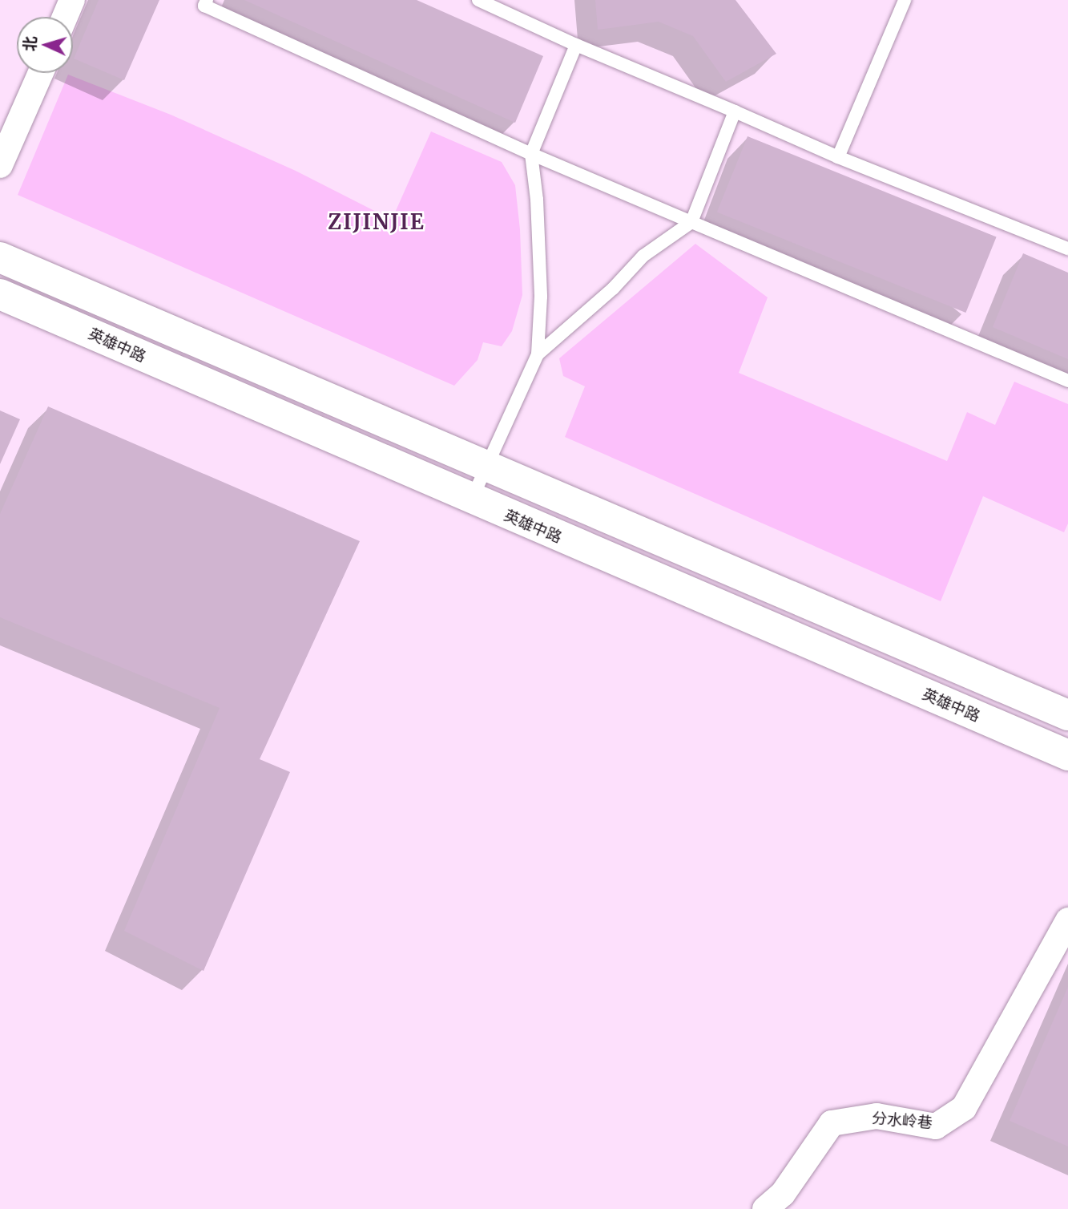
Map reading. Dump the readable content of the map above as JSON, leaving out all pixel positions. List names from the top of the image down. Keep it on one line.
{"streets":{"main road":["英雄中路"],"street":["分水岭巷"]},"districts":["ZIJINJIE"],"north":"left"}
